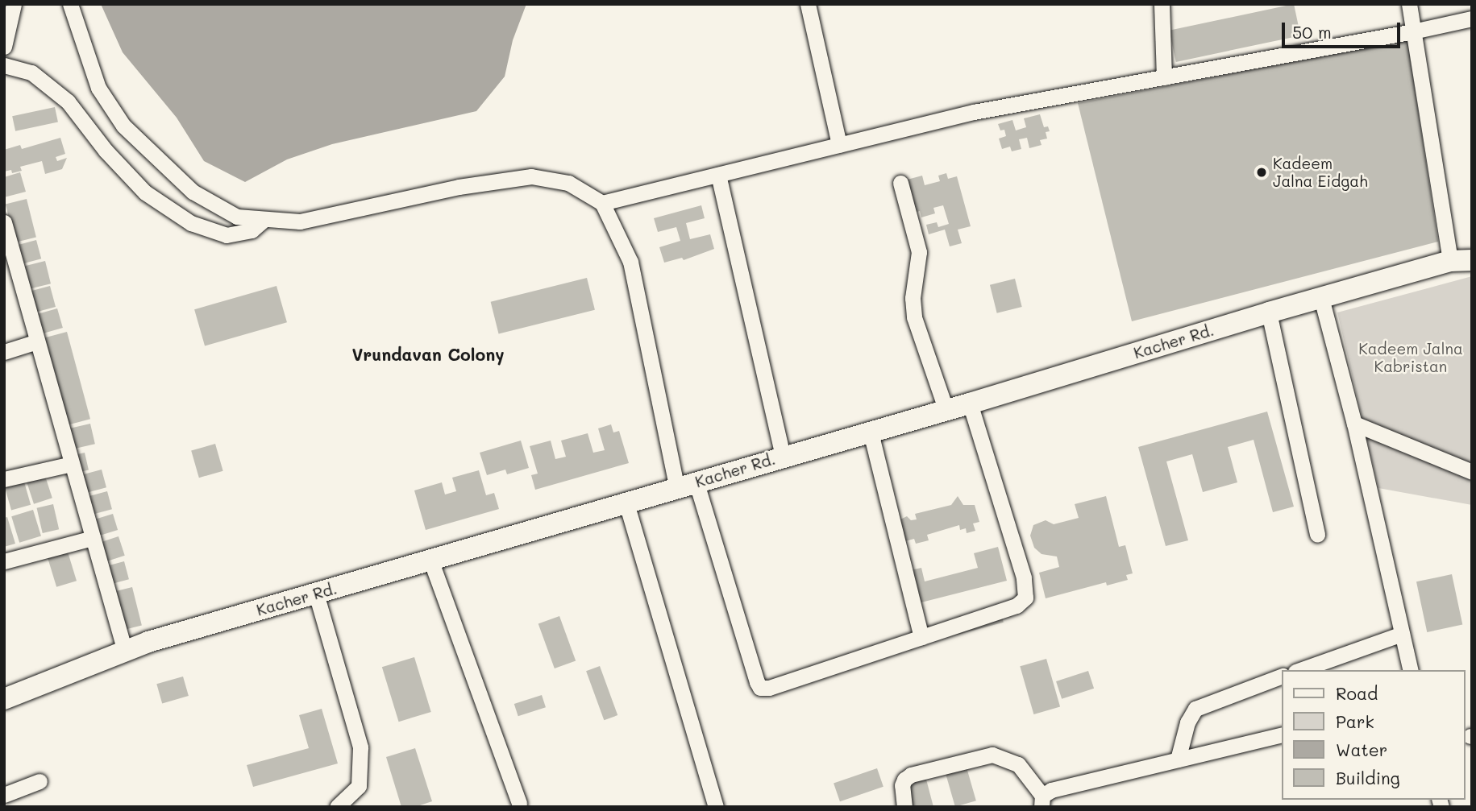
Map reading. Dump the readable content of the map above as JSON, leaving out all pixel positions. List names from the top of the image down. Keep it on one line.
{"streets":{"main road":["Kacher Rd."]},"districts":["Vrundavan Colony"],"parks":["Kadeem Jalna Kabristan"],"places":["Kadeem Jalna Eidgah"],"legend":["Road","Park","Water","Building"],"scale_bar":"50 m"}
